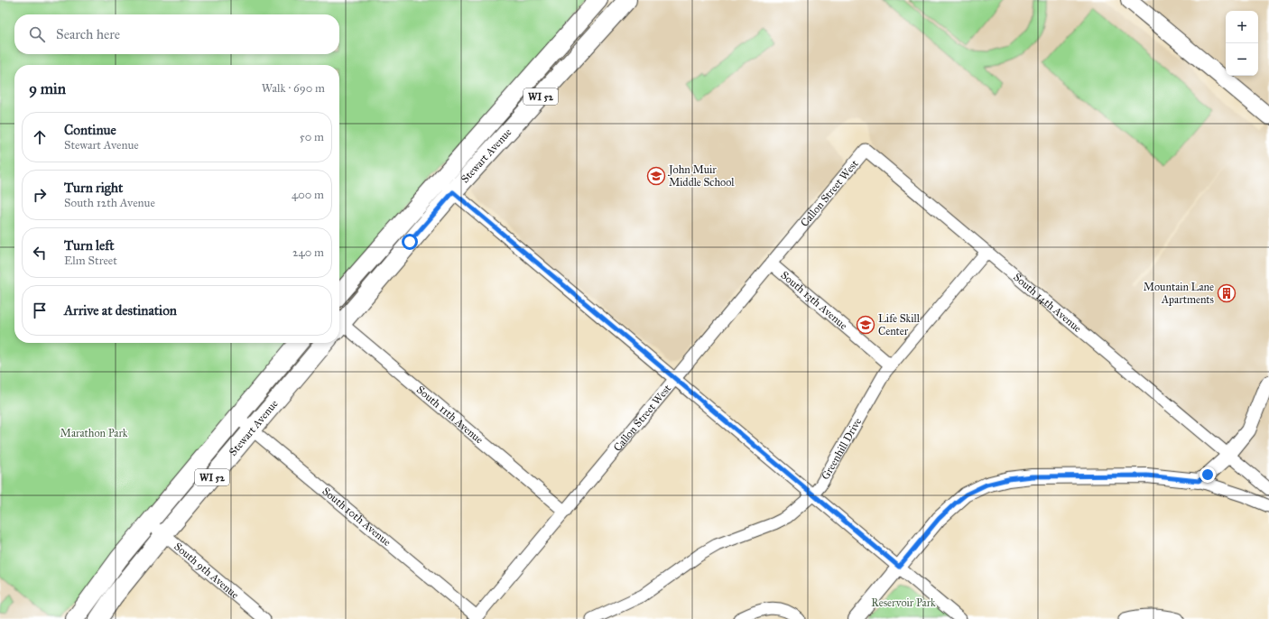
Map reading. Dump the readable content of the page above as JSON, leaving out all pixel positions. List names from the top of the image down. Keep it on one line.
{"streets":{"main road":["WI 52","Stewart Avenue"],"street":["Callon Street West","South 13th Avenue","South 14th Avenue","South 11th Avenue","Greenhill Drive","South 10th Avenue","South 9th Avenue"]},"crossings":[["Stewart Avenue","South 10th Avenue"],["Stewart Avenue","South 9th Avenue"],["Callon Street West","South 13th Avenue"],["Callon Street West","South 14th Avenue"],["Callon Street West","South 11th Avenue"],["Callon Street West","South 10th Avenue"],["South 13th Avenue","Greenhill Drive"],["South 14th Avenue","Greenhill Drive"]],"parks":["Marathon Park","Reservoir Park"],"places":{"school or university":["John Muir Middle School","Life Skill Center"],"building":["Mountain Lane Apartments"]},"page":{"map_buttons":["+","−"],"search":"Search here","heading":["9 min","Walk · 690 m"],"list":[["Continue","Stewart Avenue","50 m"],["Turn right","South 12th Avenue","400 m"],["Turn left","Elm Street","240 m"],"Arrive at destination"]}}
